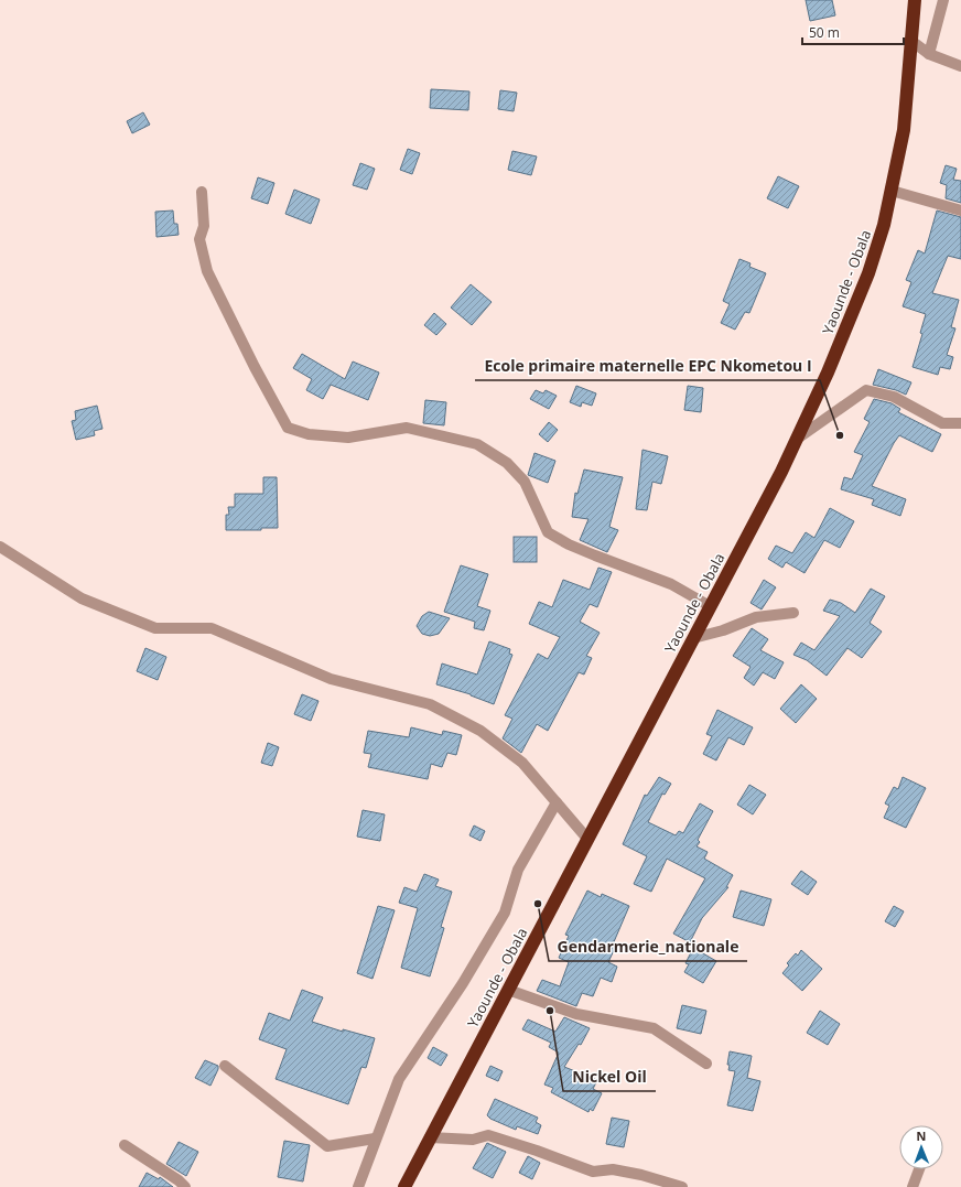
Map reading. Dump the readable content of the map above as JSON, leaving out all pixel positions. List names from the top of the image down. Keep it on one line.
{"streets":{"highway":["Yaounde - Obala"]},"places":["Ecole primaire maternelle EPC Nkometou I","Gendarmerie_nationale","Nickel Oil"],"scale_bar":"50 m","north":"top"}
